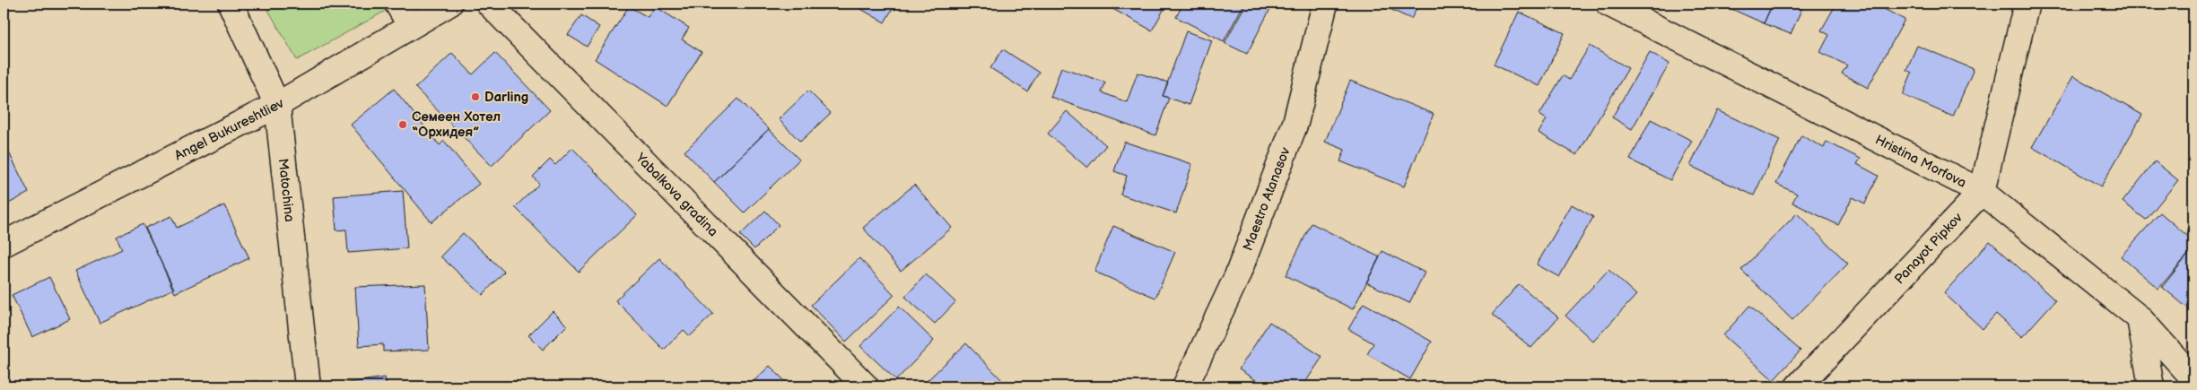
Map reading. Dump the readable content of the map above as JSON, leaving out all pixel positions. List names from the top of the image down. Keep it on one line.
{"streets":{"street":["Angel Bukureshtliev","Hristina Morfova","Matochina","Yabalkova gradina","Maestro Atanasov","Panayot Pipkov"]},"crossings":[["Angel Bukureshtliev","Matochina"],["Hristina Morfova","Panayot Pipkov"]],"places":["Darling","Семеен Хотел “Орхидея”"]}
